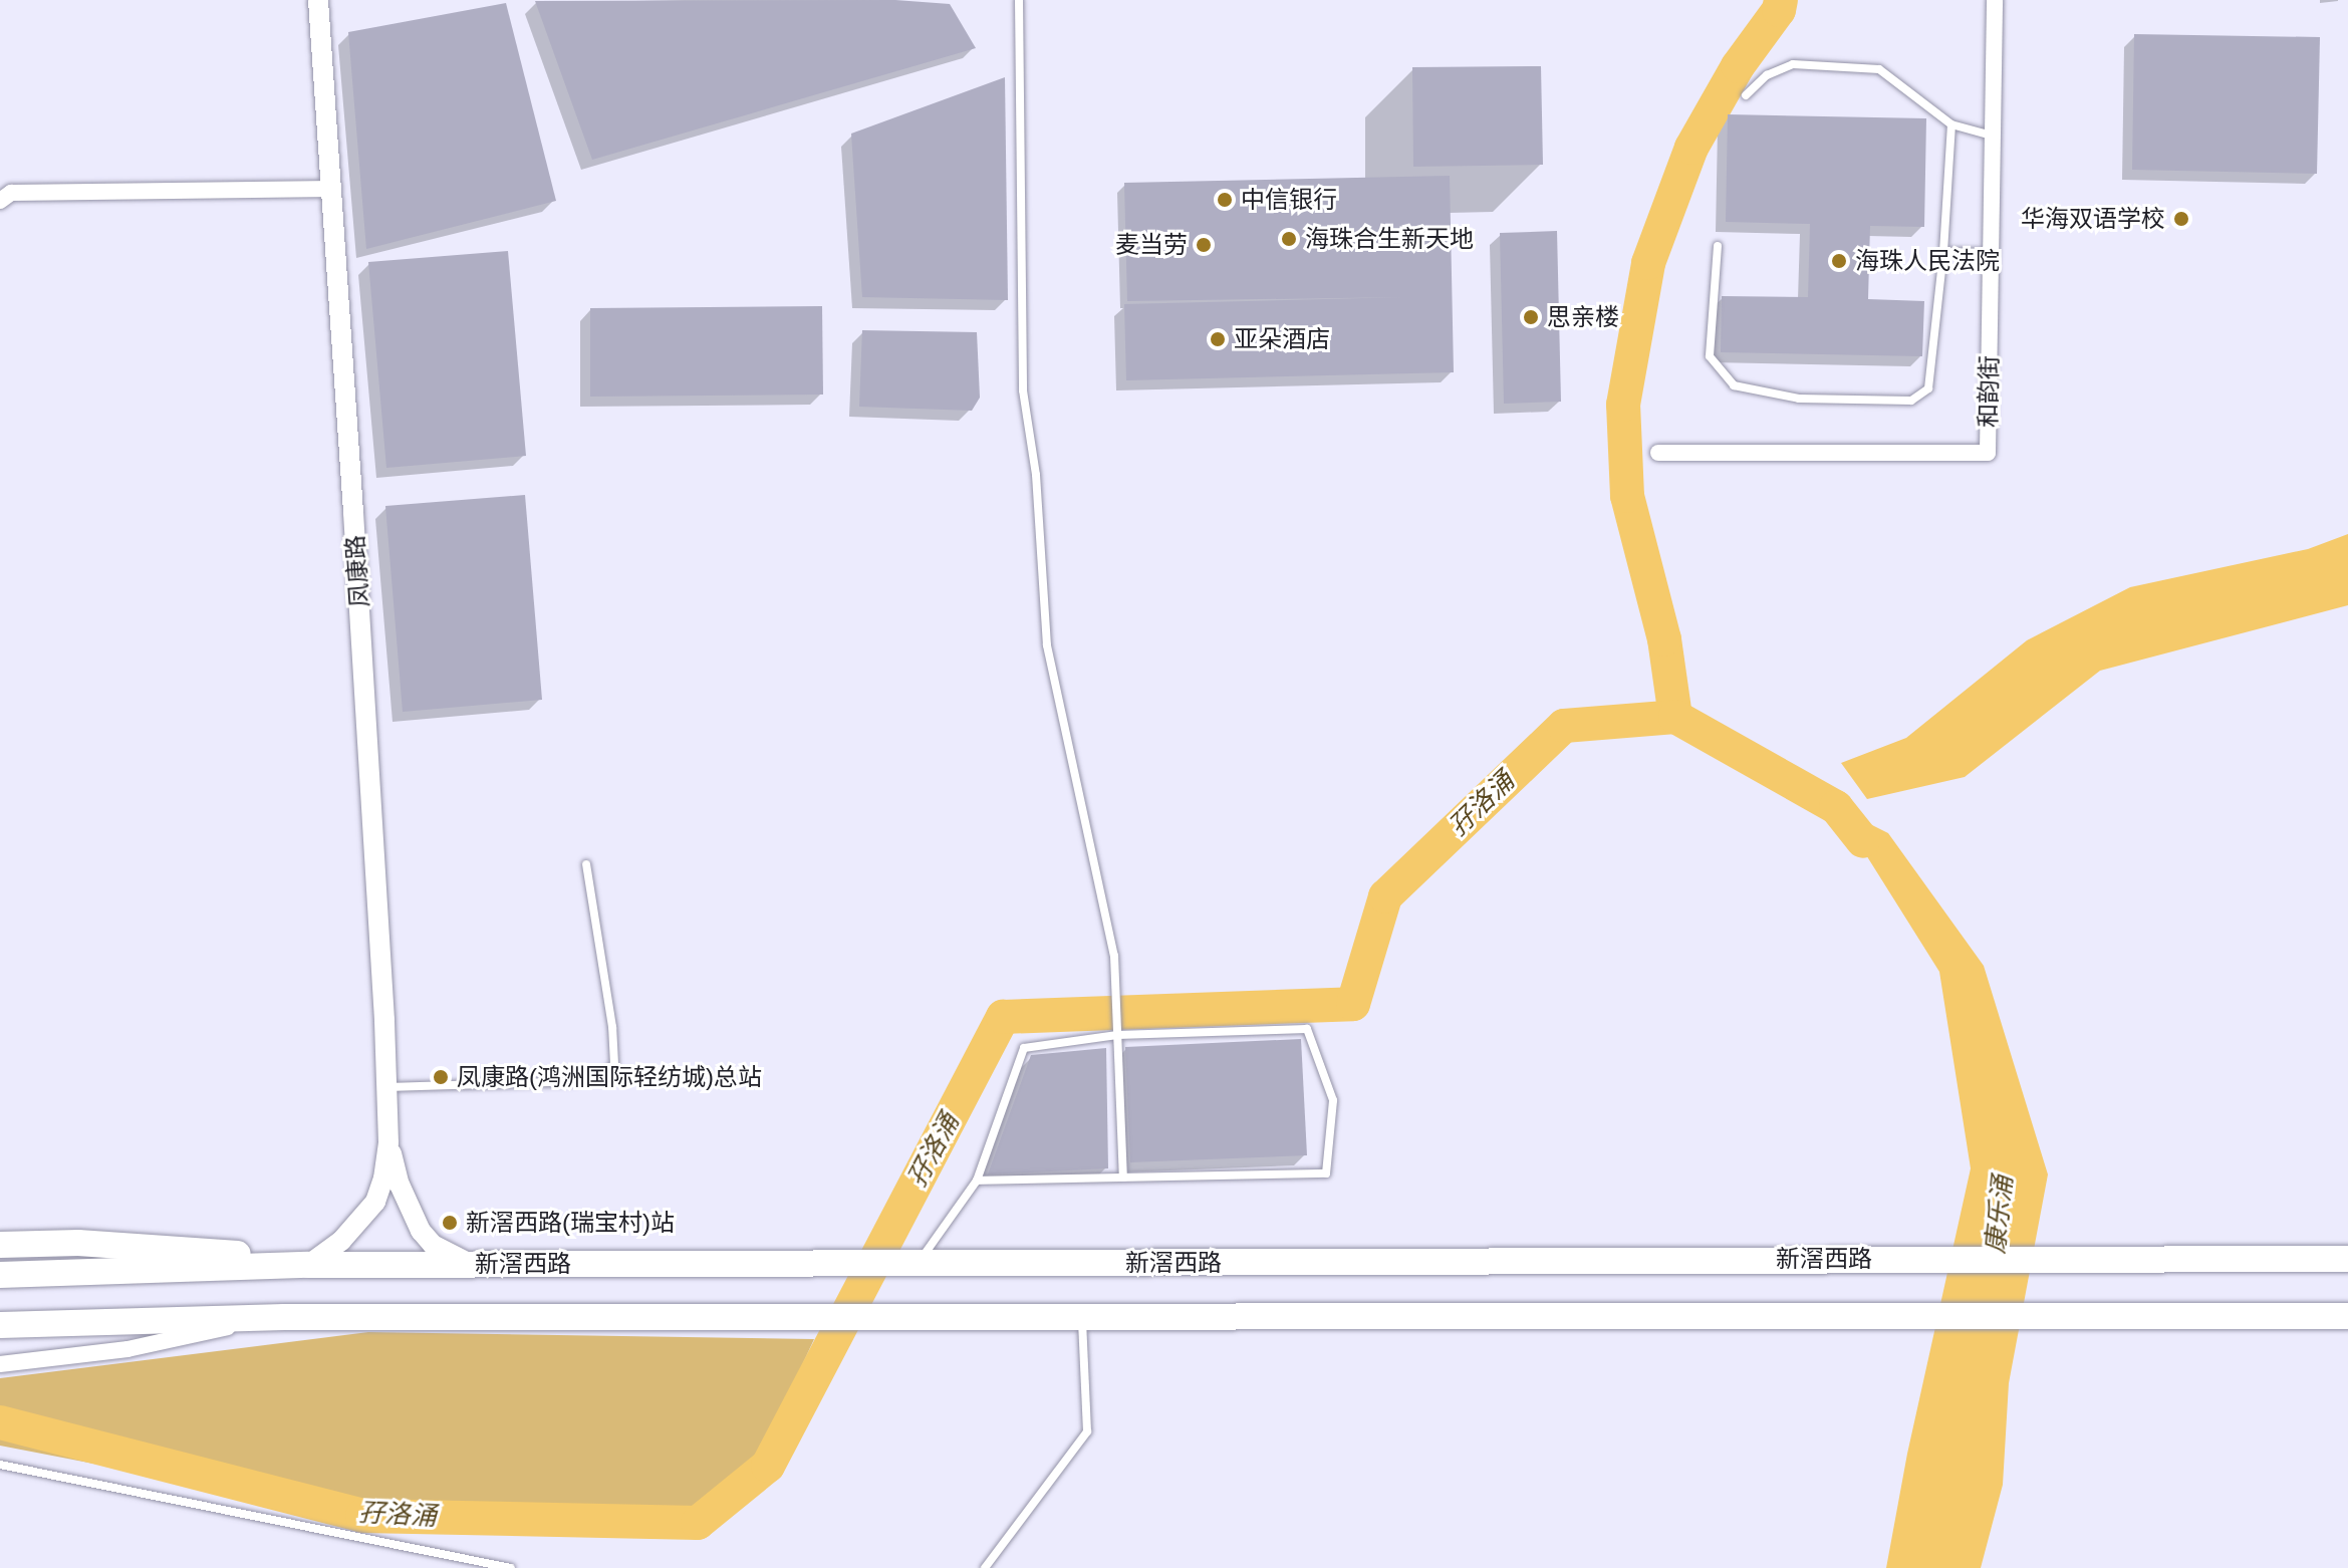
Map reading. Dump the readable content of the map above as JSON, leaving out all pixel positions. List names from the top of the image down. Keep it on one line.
{"streets":{"highway":["新滘西路"],"street":["和韵街","凤康路"]},"water":["孖洛涌","康乐涌"],"places":["中信银行","华海双语学校","海珠合生新天地","麦当劳","海珠人民法院","思亲楼","亚朵酒店","凤康路(鸿洲国际轻纺城)总站","新滘西路(瑞宝村)站"]}
